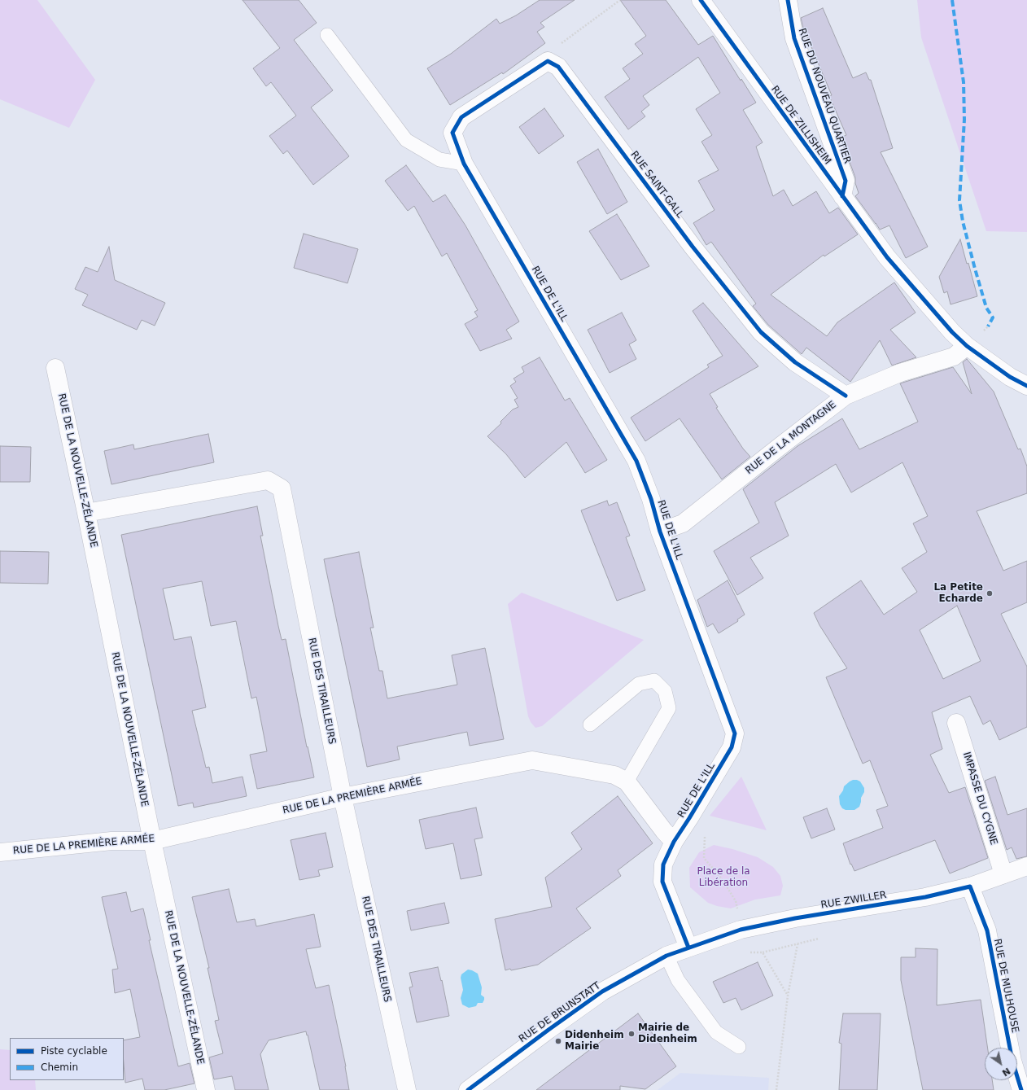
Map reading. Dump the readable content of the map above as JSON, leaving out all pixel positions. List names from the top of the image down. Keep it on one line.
{"streets":{"street":["RUE DU NOUVEAU QUARTIER","RUE DE ZILLISHEIM","RUE SAINT-GALL","RUE DE L'ILL","RUE DE LA MONTAGNE","RUE DE LA NOUVELLE-ZÉLANDE","RUE DES TIRAILLEURS","RUE DE LA PREMIÈRE ARMÉE","IMPASSE DU CYGNE","RUE ZWILLER","RUE DE MULHOUSE","RUE DE BRUNSTATT"]},"crossings":[["RUE DU NOUVEAU QUARTIER","RUE DE ZILLISHEIM"],["RUE DE ZILLISHEIM","RUE DE LA MONTAGNE"],["RUE SAINT-GALL","RUE DE L'ILL"],["RUE SAINT-GALL","RUE DE LA MONTAGNE"],["RUE DE L'ILL","RUE DE LA MONTAGNE"],["RUE DE L'ILL","RUE DE LA PREMIÈRE ARMÉE"],["RUE DE L'ILL","RUE DE BRUNSTATT"],["RUE DE LA NOUVELLE-ZÉLANDE","RUE DES TIRAILLEURS"],["RUE DE LA NOUVELLE-ZÉLANDE","RUE DE LA PREMIÈRE ARMÉE"],["RUE DES TIRAILLEURS","RUE DE LA PREMIÈRE ARMÉE"],["IMPASSE DU CYGNE","RUE ZWILLER"],["RUE ZWILLER","RUE DE MULHOUSE"],["RUE ZWILLER","RUE DE BRUNSTATT"]],"parks":["Place de la Libération"],"places":["La Petite Echarde","Mairie de Didenheim","Didenheim Mairie"],"legend":["Piste cyclable","Chemin"],"north":"bottom right"}
